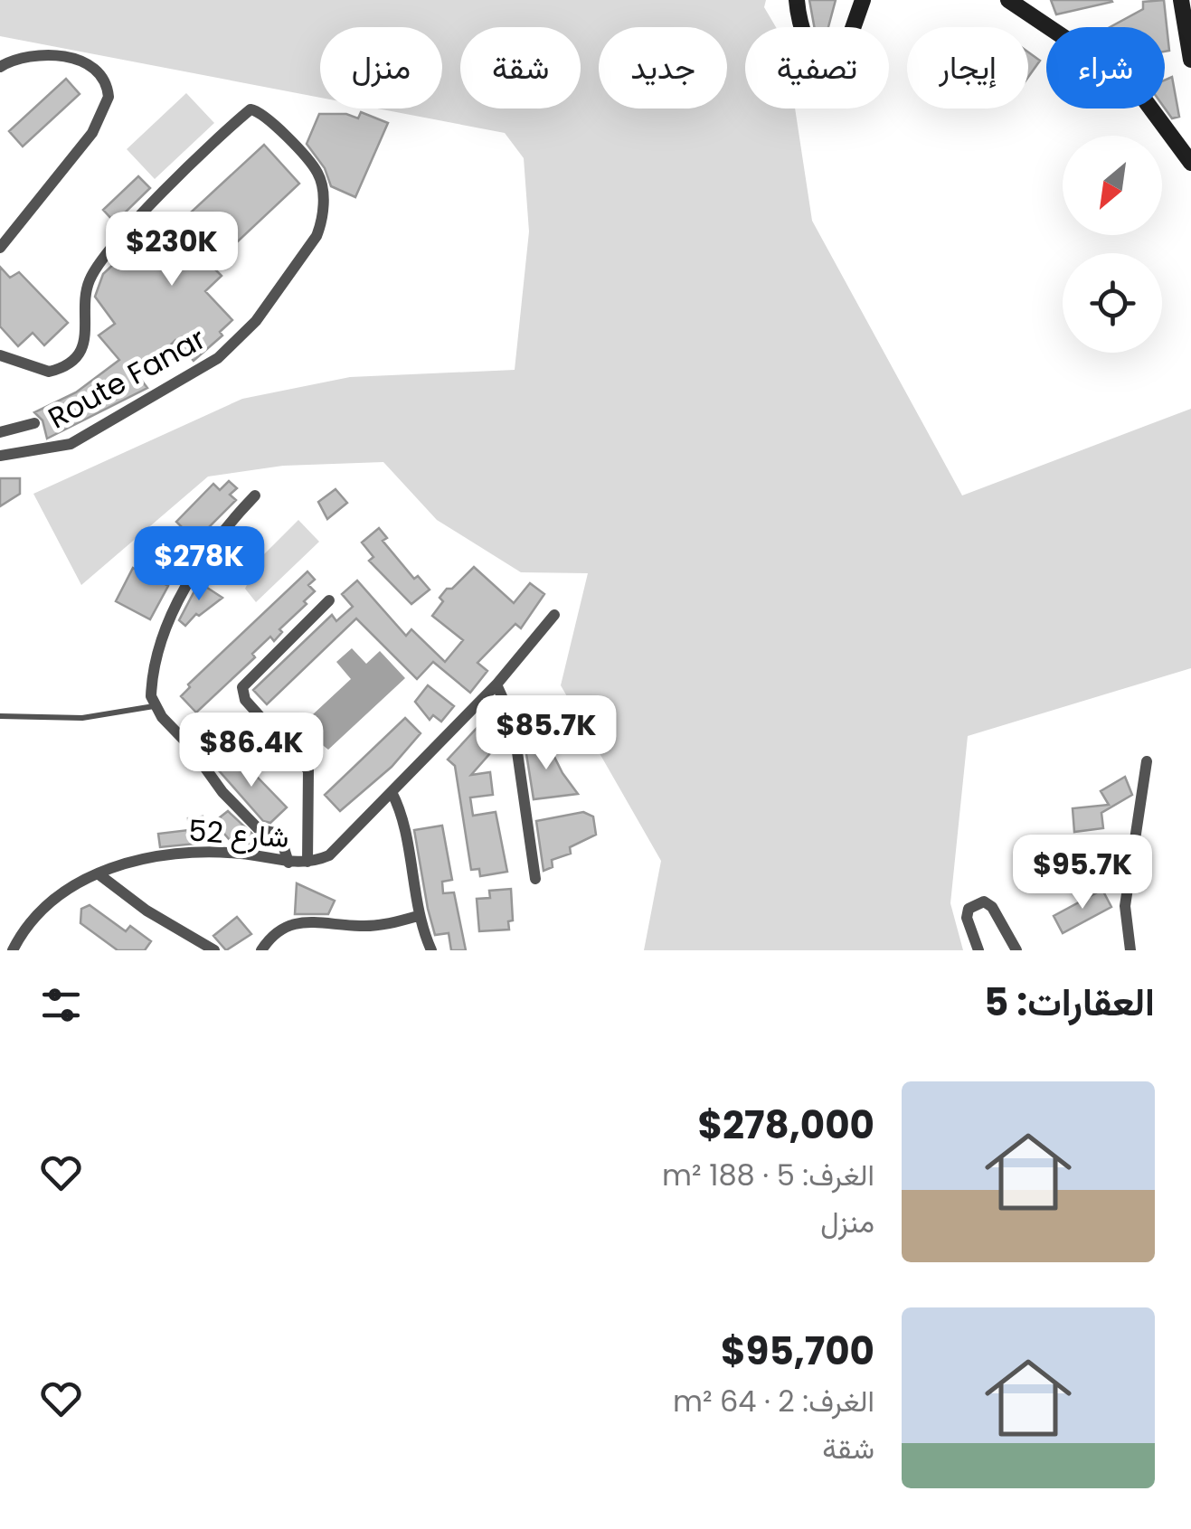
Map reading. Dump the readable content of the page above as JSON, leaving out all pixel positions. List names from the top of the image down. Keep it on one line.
{"streets":{"street":["Route Fanar","شارع 52"]},"north":"bottom left","page":{"chip":["شراء","إيجار","تصفية","جديد","شقة","منزل"],"price":["$230K","$278K","$85.7K","$86.4K","$95.7K"],"heading":"العقارات: 5","list":[{"name":"$278,000","note":"الغرف: 5 · 188 m² · منزل"},{"name":"$95,700","note":"الغرف: 2 · 64 m² · شقة"}]}}
